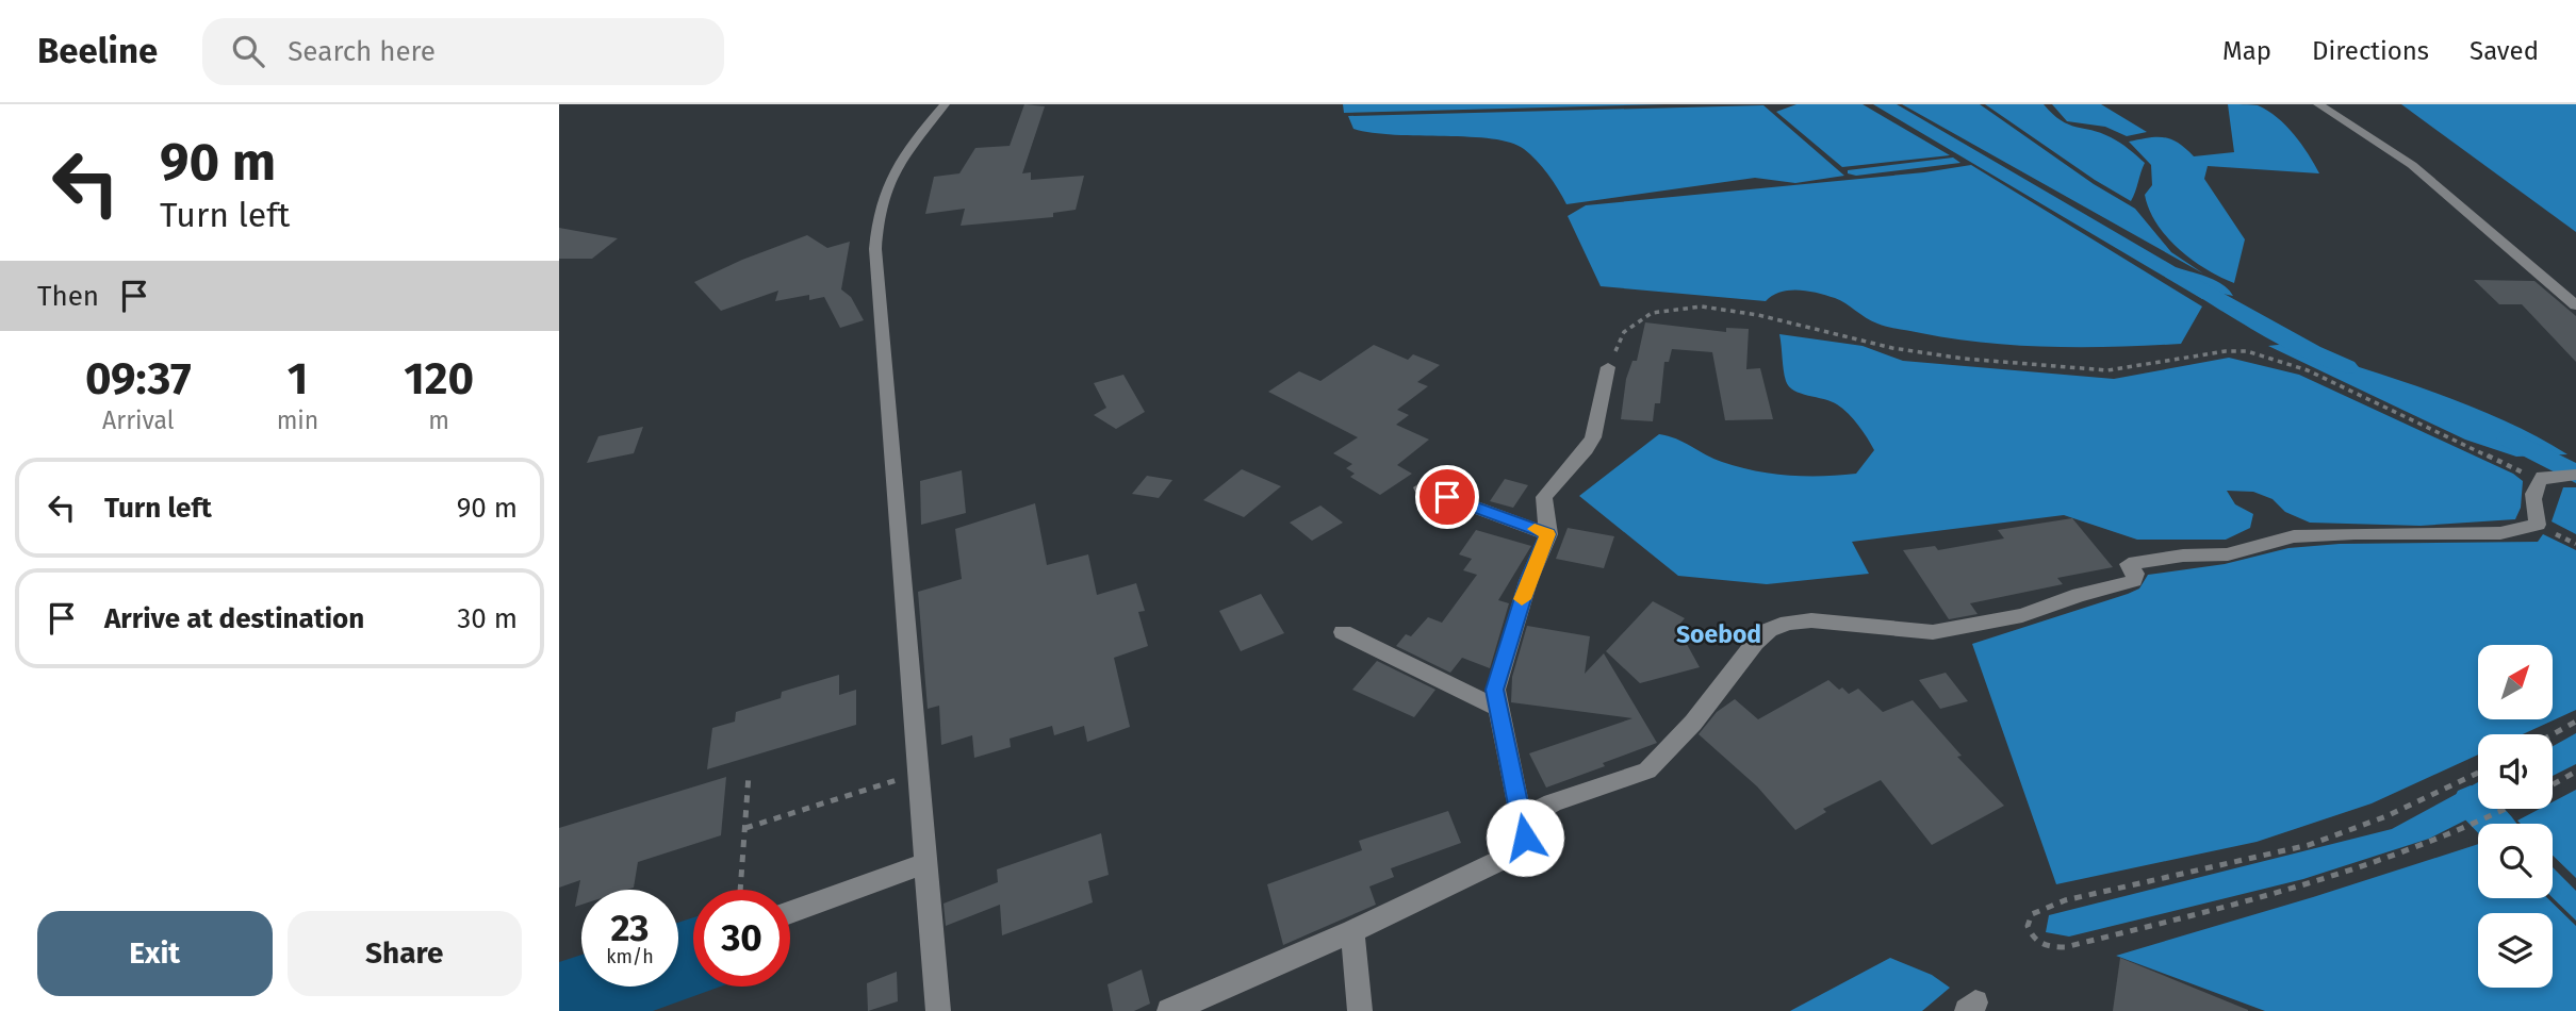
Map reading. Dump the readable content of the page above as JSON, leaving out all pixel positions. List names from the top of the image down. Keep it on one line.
{"districts":["Soebod"],"north":"top right","page":{"header":"Beeline","search":"Search here","nav":["Map","Directions","Saved"],"turn":["90 m","Turn left"],"then":"Then","eta":["09:37","Arrival","1","min","120","m"],"list":[{"name":"Turn left","value":"90 m"},{"name":"Arrive at destination","value":"30 m"}],"speed":"23 km/h","limit":"30","buttons":["Exit","Share"]}}
